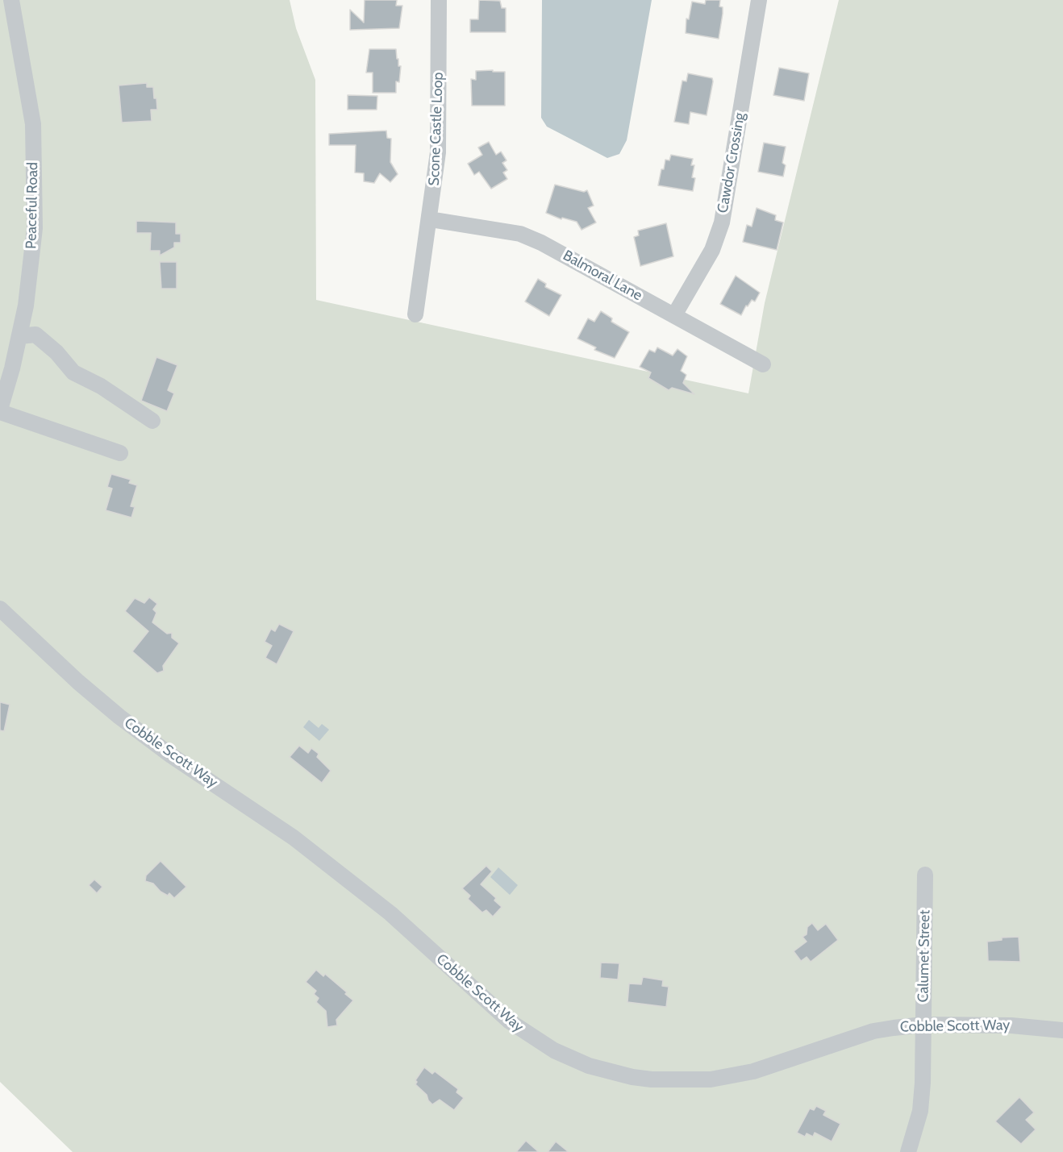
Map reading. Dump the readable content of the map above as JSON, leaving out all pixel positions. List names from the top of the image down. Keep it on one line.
{"streets":{"street":["Scone Castle Loop","Cawdor Crossing","Peaceful Road","Balmoral Lane","Cobble Scott Way","Calumet Street"]},"crossings":[["Scone Castle Loop","Balmoral Lane"],["Cawdor Crossing","Balmoral Lane"],["Cobble Scott Way","Calumet Street"]]}
